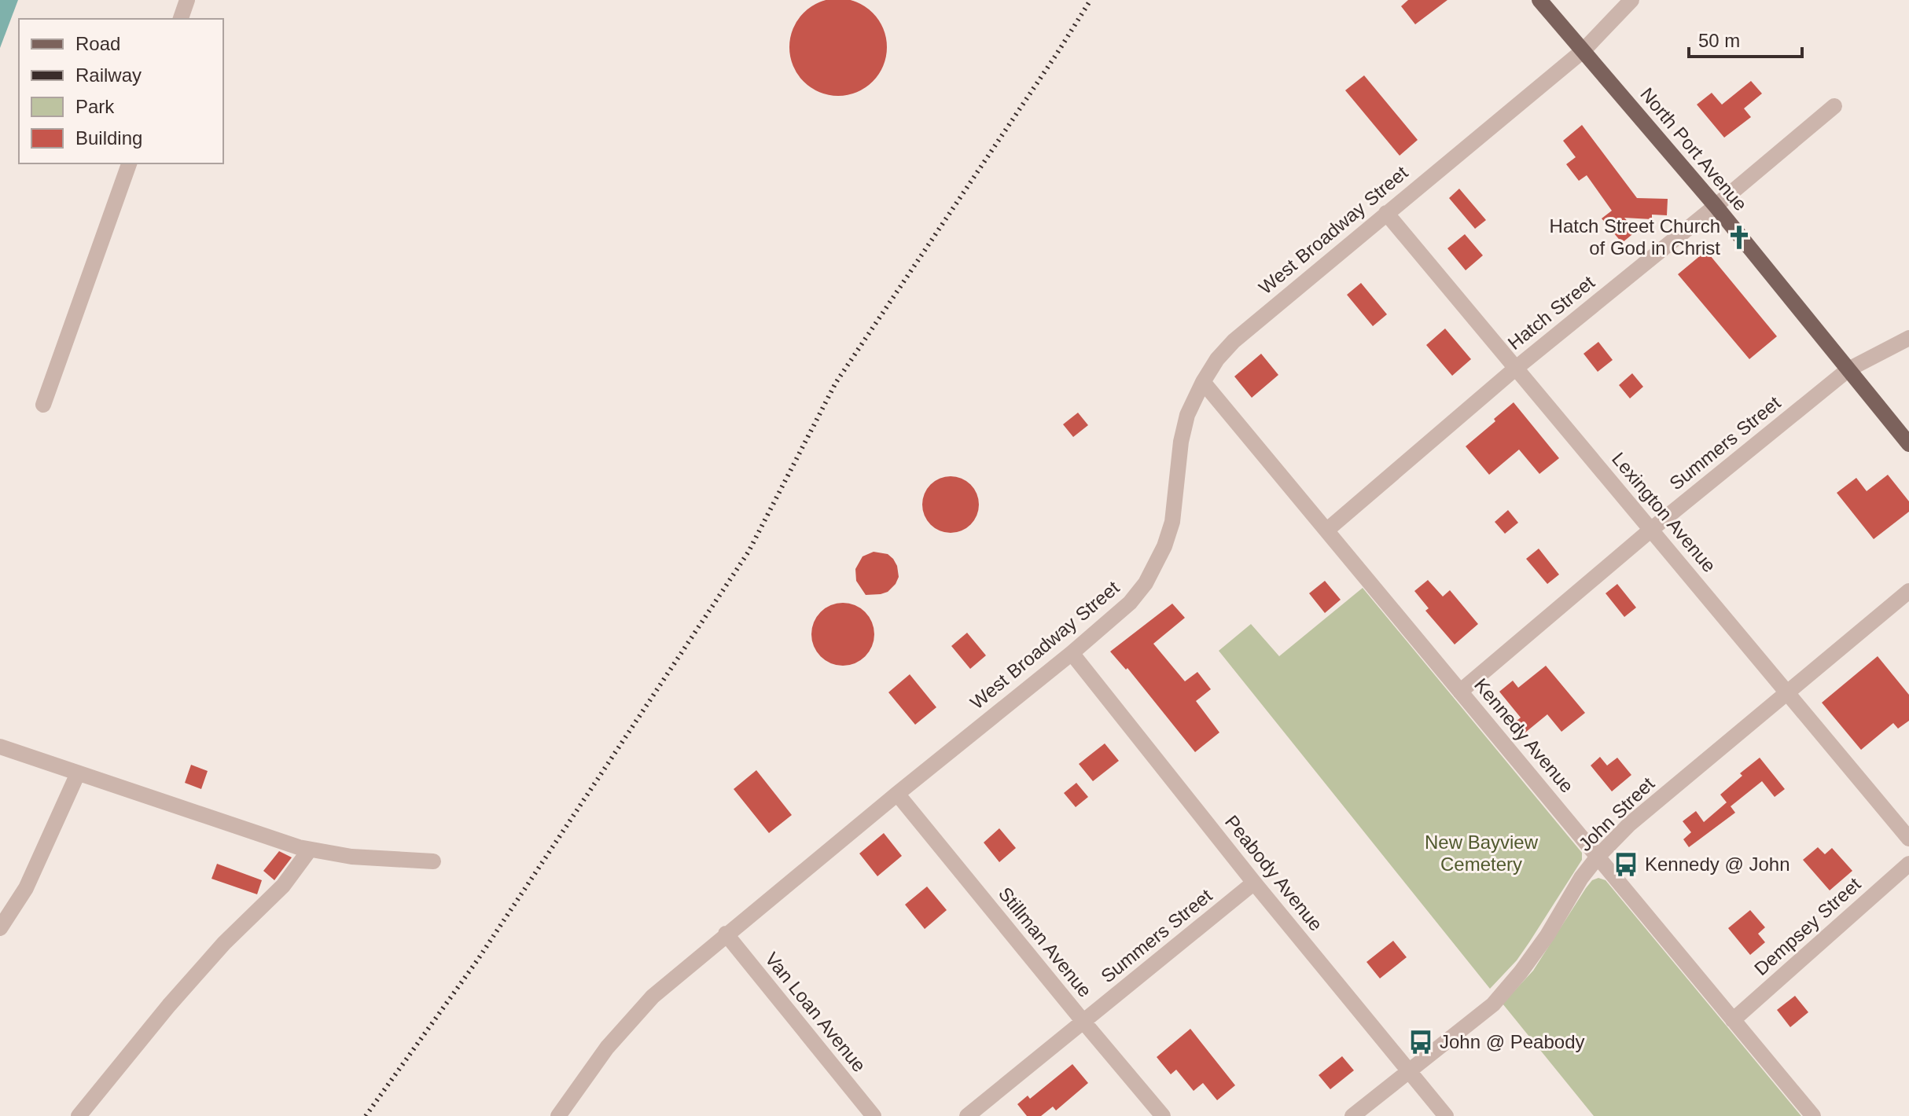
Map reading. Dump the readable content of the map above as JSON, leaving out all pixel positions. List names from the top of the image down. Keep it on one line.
{"streets":{"main road":["North Port Avenue"],"street":["West Broadway Street","Hatch Street","Summers Street","Lexington Avenue","Kennedy Avenue","John Street","Peabody Avenue","Dempsey Street","Stillman Avenue","Van Loan Avenue"]},"crossings":[["North Port Avenue","West Broadway Street"],["North Port Avenue","Hatch Street"],["North Port Avenue","Summers Street"],["West Broadway Street","Lexington Avenue"],["West Broadway Street","Kennedy Avenue"],["West Broadway Street","Peabody Avenue"],["West Broadway Street","Stillman Avenue"],["West Broadway Street","Van Loan Avenue"],["Hatch Street","Lexington Avenue"],["Hatch Street","Kennedy Avenue"],["Summers Street","Lexington Avenue"],["Summers Street","Kennedy Avenue"],["Summers Street","Peabody Avenue"],["Summers Street","Stillman Avenue"],["Lexington Avenue","John Street"],["Kennedy Avenue","John Street"],["Kennedy Avenue","Dempsey Street"],["John Street","Peabody Avenue"]],"parks":["New Bayview Cemetery"],"places":{"church":["Hatch Street Church of God in Christ"],"bus stop":["Kennedy @ John","John @ Peabody"]},"legend":["Road","Railway","Park","Building"],"scale_bar":"50 m"}
